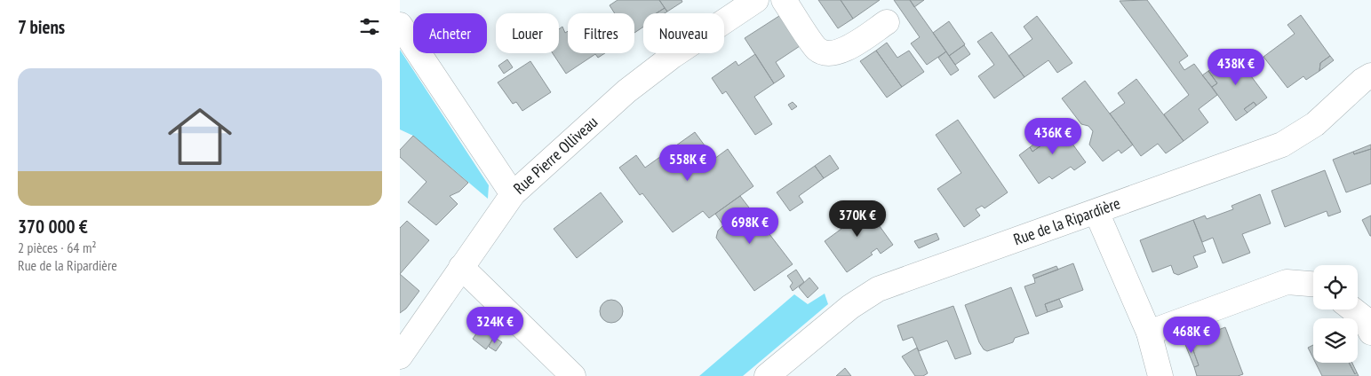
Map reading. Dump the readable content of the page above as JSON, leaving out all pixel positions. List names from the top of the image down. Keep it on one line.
{"streets":{"street":["Rue Pierre Olliveau","Rue de la Ripardière"]},"page":{"heading":"7 biens","chip":["Acheter","Louer","Filtres","Nouveau"],"price":["438K €","436K €","558K €","370K €","698K €","324K €","468K €"],"list":[{"name":"370 000 €","note":"2 pièces · 64 m² · Rue de la Ripardière"}]}}
